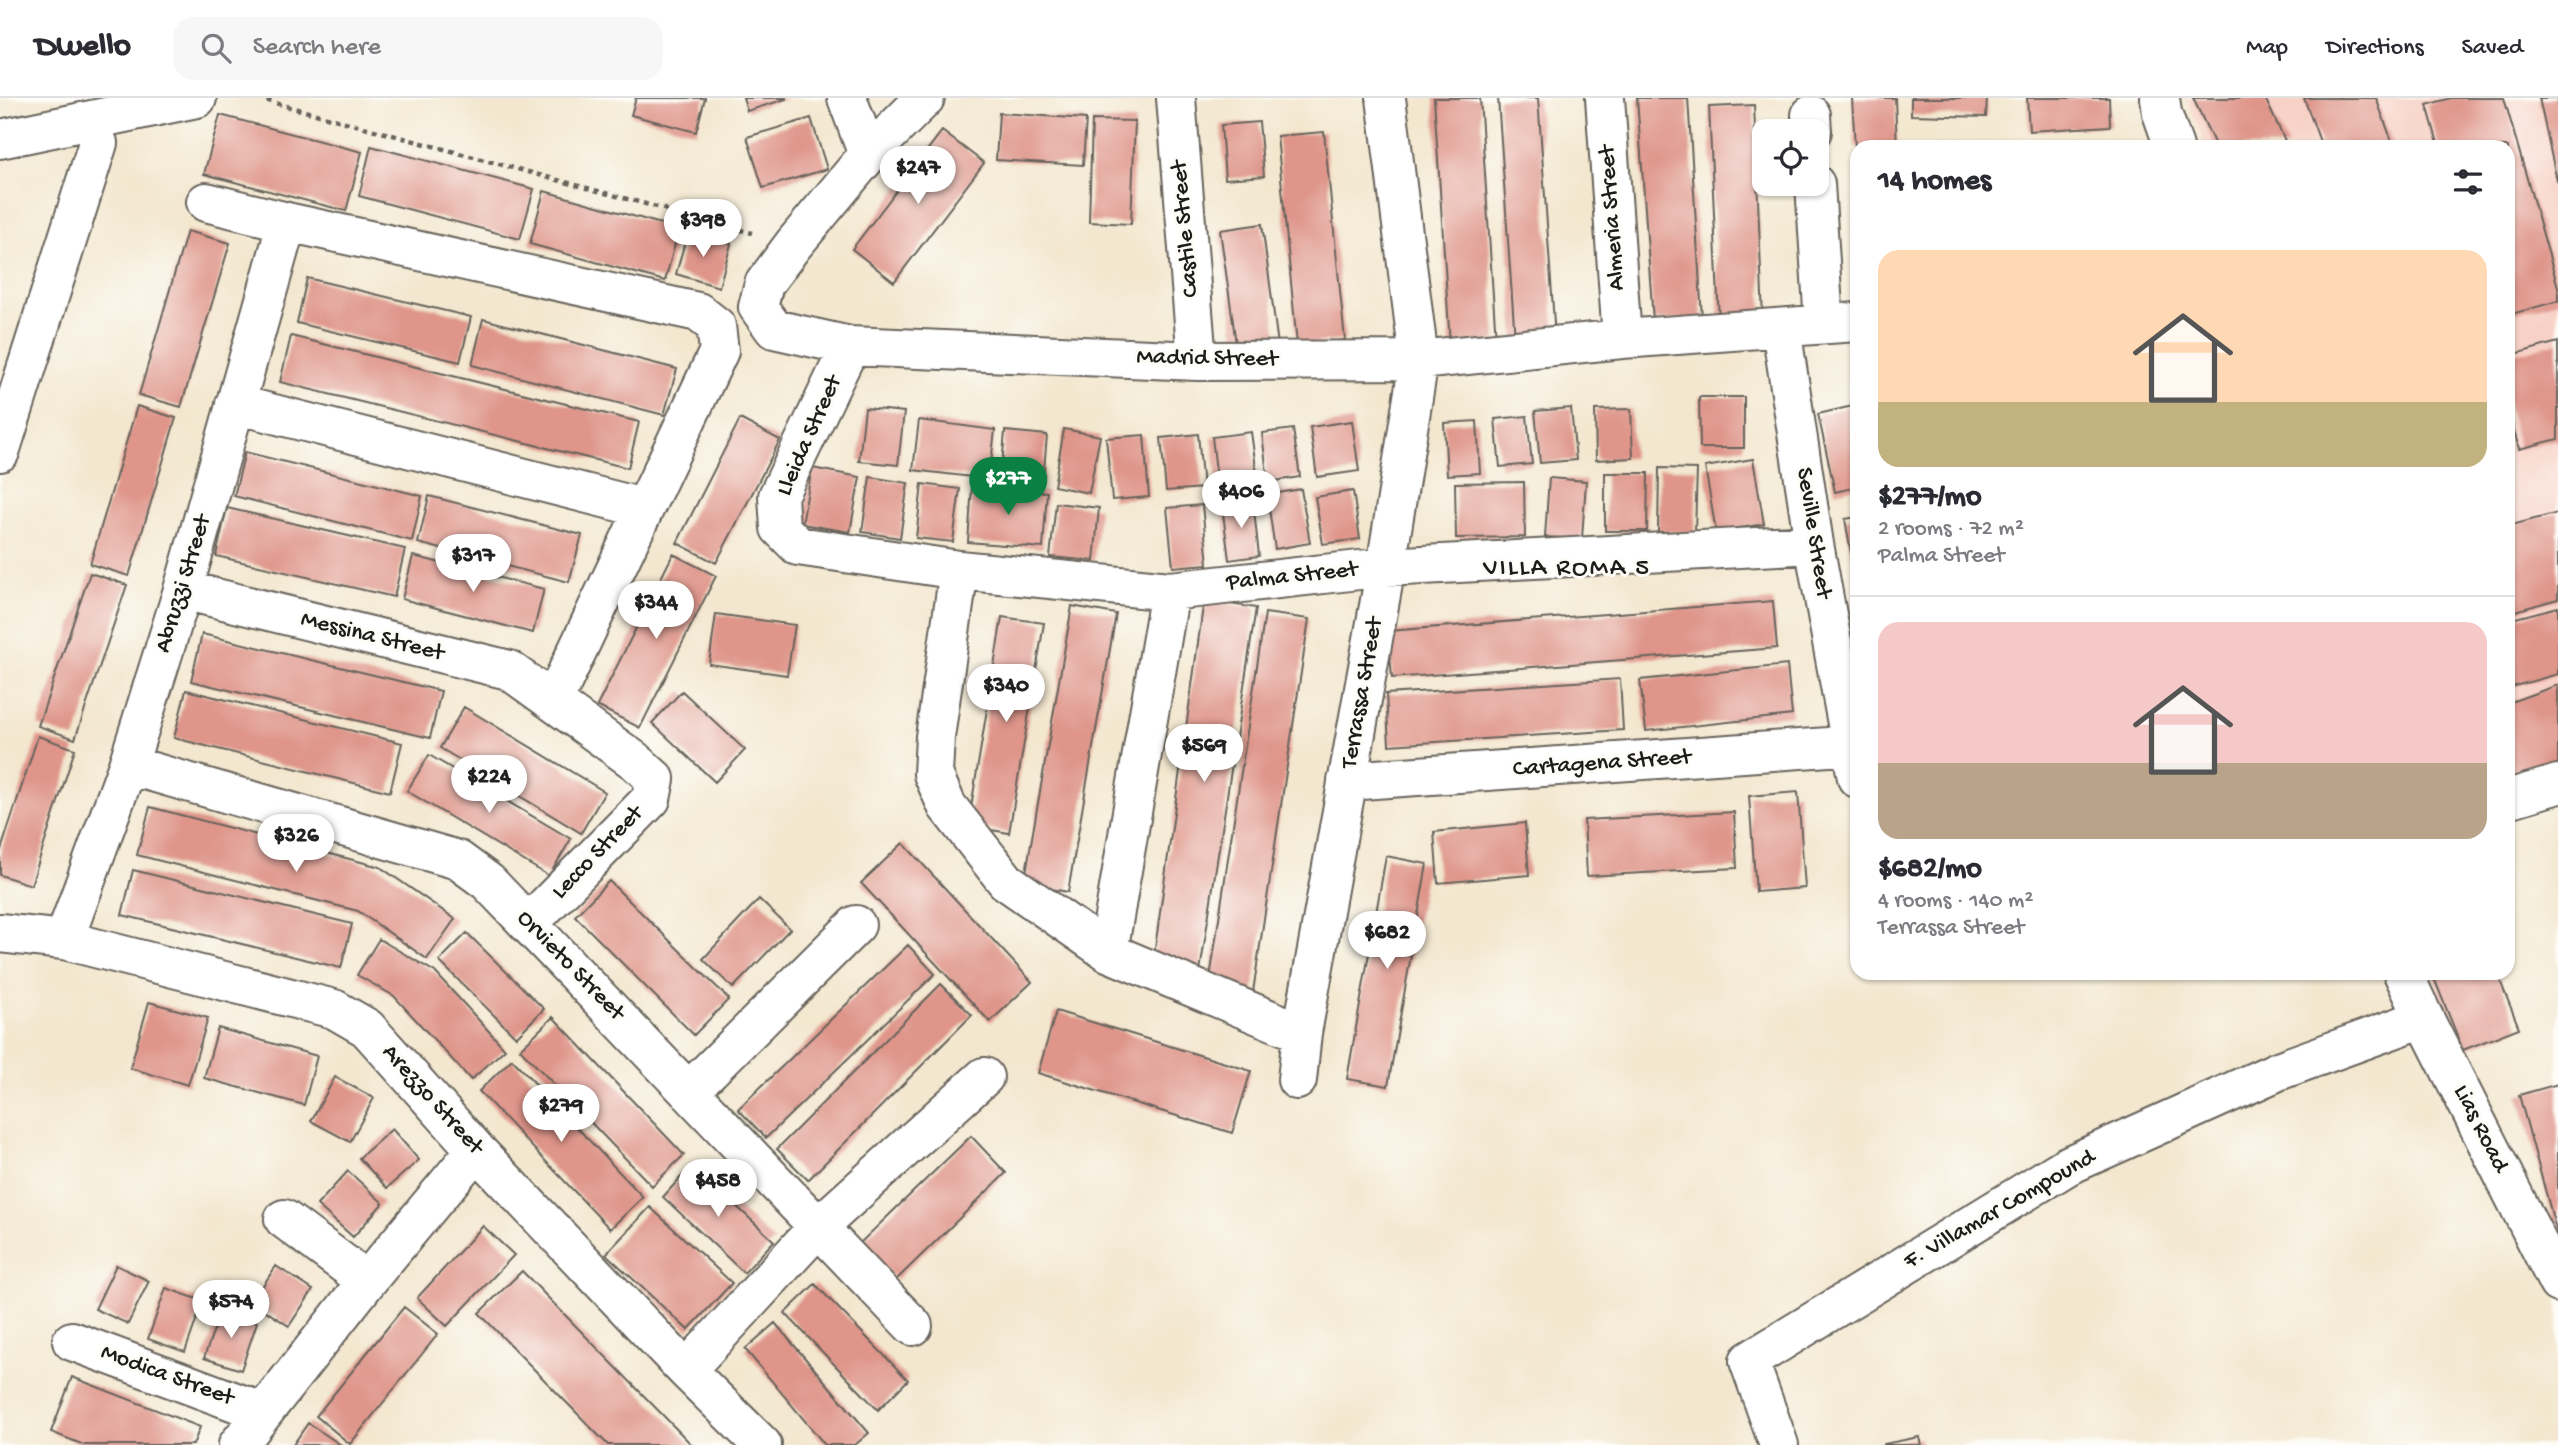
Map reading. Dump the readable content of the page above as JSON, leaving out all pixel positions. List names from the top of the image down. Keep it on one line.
{"streets":{"street":["Almeria Street","Castile Street","Madrid Street","Lleida Street","Seville Street","Palma Street","Abruzzi Street","Messina Street","Terrassa Street","Cartagena Street","Lecco Street","Orvieto Street","Arezzo Street","Lias Road","F. Villamar Compound","Modica Street"]},"crossings":[["Almeria Street","Madrid Street"],["Castile Street","Madrid Street"],["Madrid Street","Lleida Street"],["Madrid Street","Seville Street"],["Madrid Street","Terrassa Street"],["Lleida Street","Palma Street"],["Seville Street","Palma Street"],["Palma Street","Terrassa Street"],["Abruzzi Street","Messina Street"],["Abruzzi Street","Orvieto Street"],["Abruzzi Street","Arezzo Street"],["Messina Street","Lecco Street"],["Terrassa Street","Cartagena Street"],["Lecco Street","Orvieto Street"],["Lias Road","F. Villamar Compound"]],"districts":["VILLA ROMA 5"],"page":{"header":"Dwello","search":"Search here","nav":["Map","Directions","Saved"],"heading":"14 homes","price":["$247","$398","$277","$406","$317","$344","$340","$569","$224","$326","$682","$279","$458","$574"],"list":[{"name":"$277/mo","note":"2 rooms · 72 m² · Palma Street"},{"name":"$682/mo","note":"4 rooms · 140 m² · Terrassa Street"}]}}
